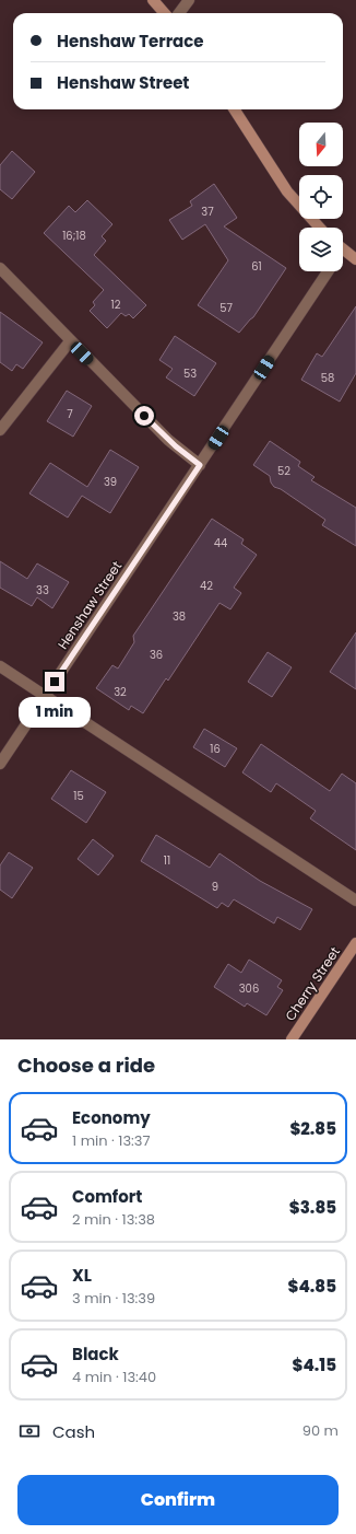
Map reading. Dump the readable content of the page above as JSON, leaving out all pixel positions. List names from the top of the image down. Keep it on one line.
{"streets":{"street":["Henshaw Street","Cherry Street"]},"house_numbers":["37","16;18","61","12","57","53","58","7","52","39","44","42","33","38","36","32","16","15","11","9","306"],"north":"bottom","page":{"banner":["Henshaw Terrace","Henshaw Street"],"bubble":"1 min","heading":"Choose a ride","list":[{"name":"Economy","note":"1 min · 13:37","value":"$2.85"},{"name":"Comfort","note":"2 min · 13:38","value":"$3.85"},{"name":"XL","note":"3 min · 13:39","value":"$4.85"},{"name":"Black","note":"4 min · 13:40","value":"$4.15"}],"pay":["Cash","90 m"],"buttons":"Confirm"}}
